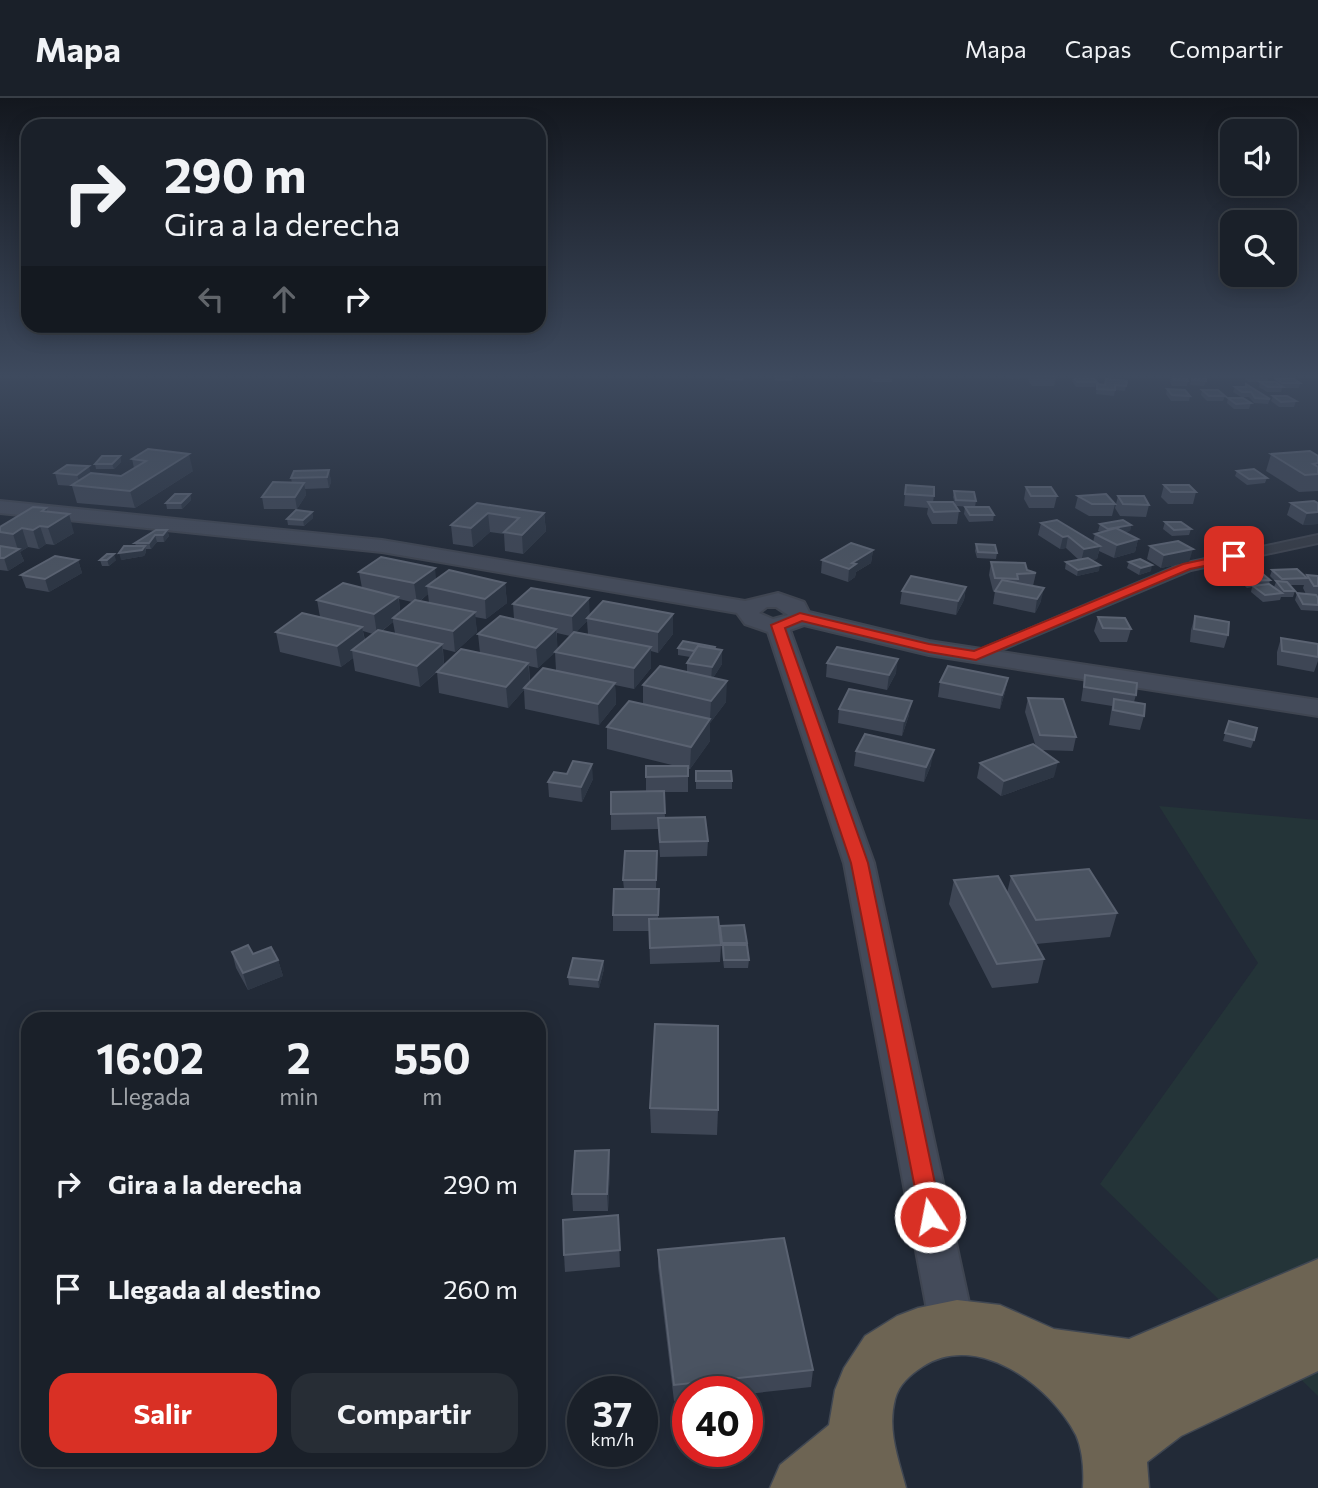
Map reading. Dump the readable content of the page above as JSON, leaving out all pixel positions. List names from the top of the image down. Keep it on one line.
{"page":{"header":"Mapa","nav":["Mapa","Capas","Compartir"],"turn":["290 m","Gira a la derecha"],"eta":["16:02","Llegada","2","min","550","m"],"list":[{"name":"Gira a la derecha","value":"290 m"},{"name":"Llegada al destino","value":"260 m"}],"buttons":["Salir","Compartir"],"speed":"37 km/h","limit":"40"}}
